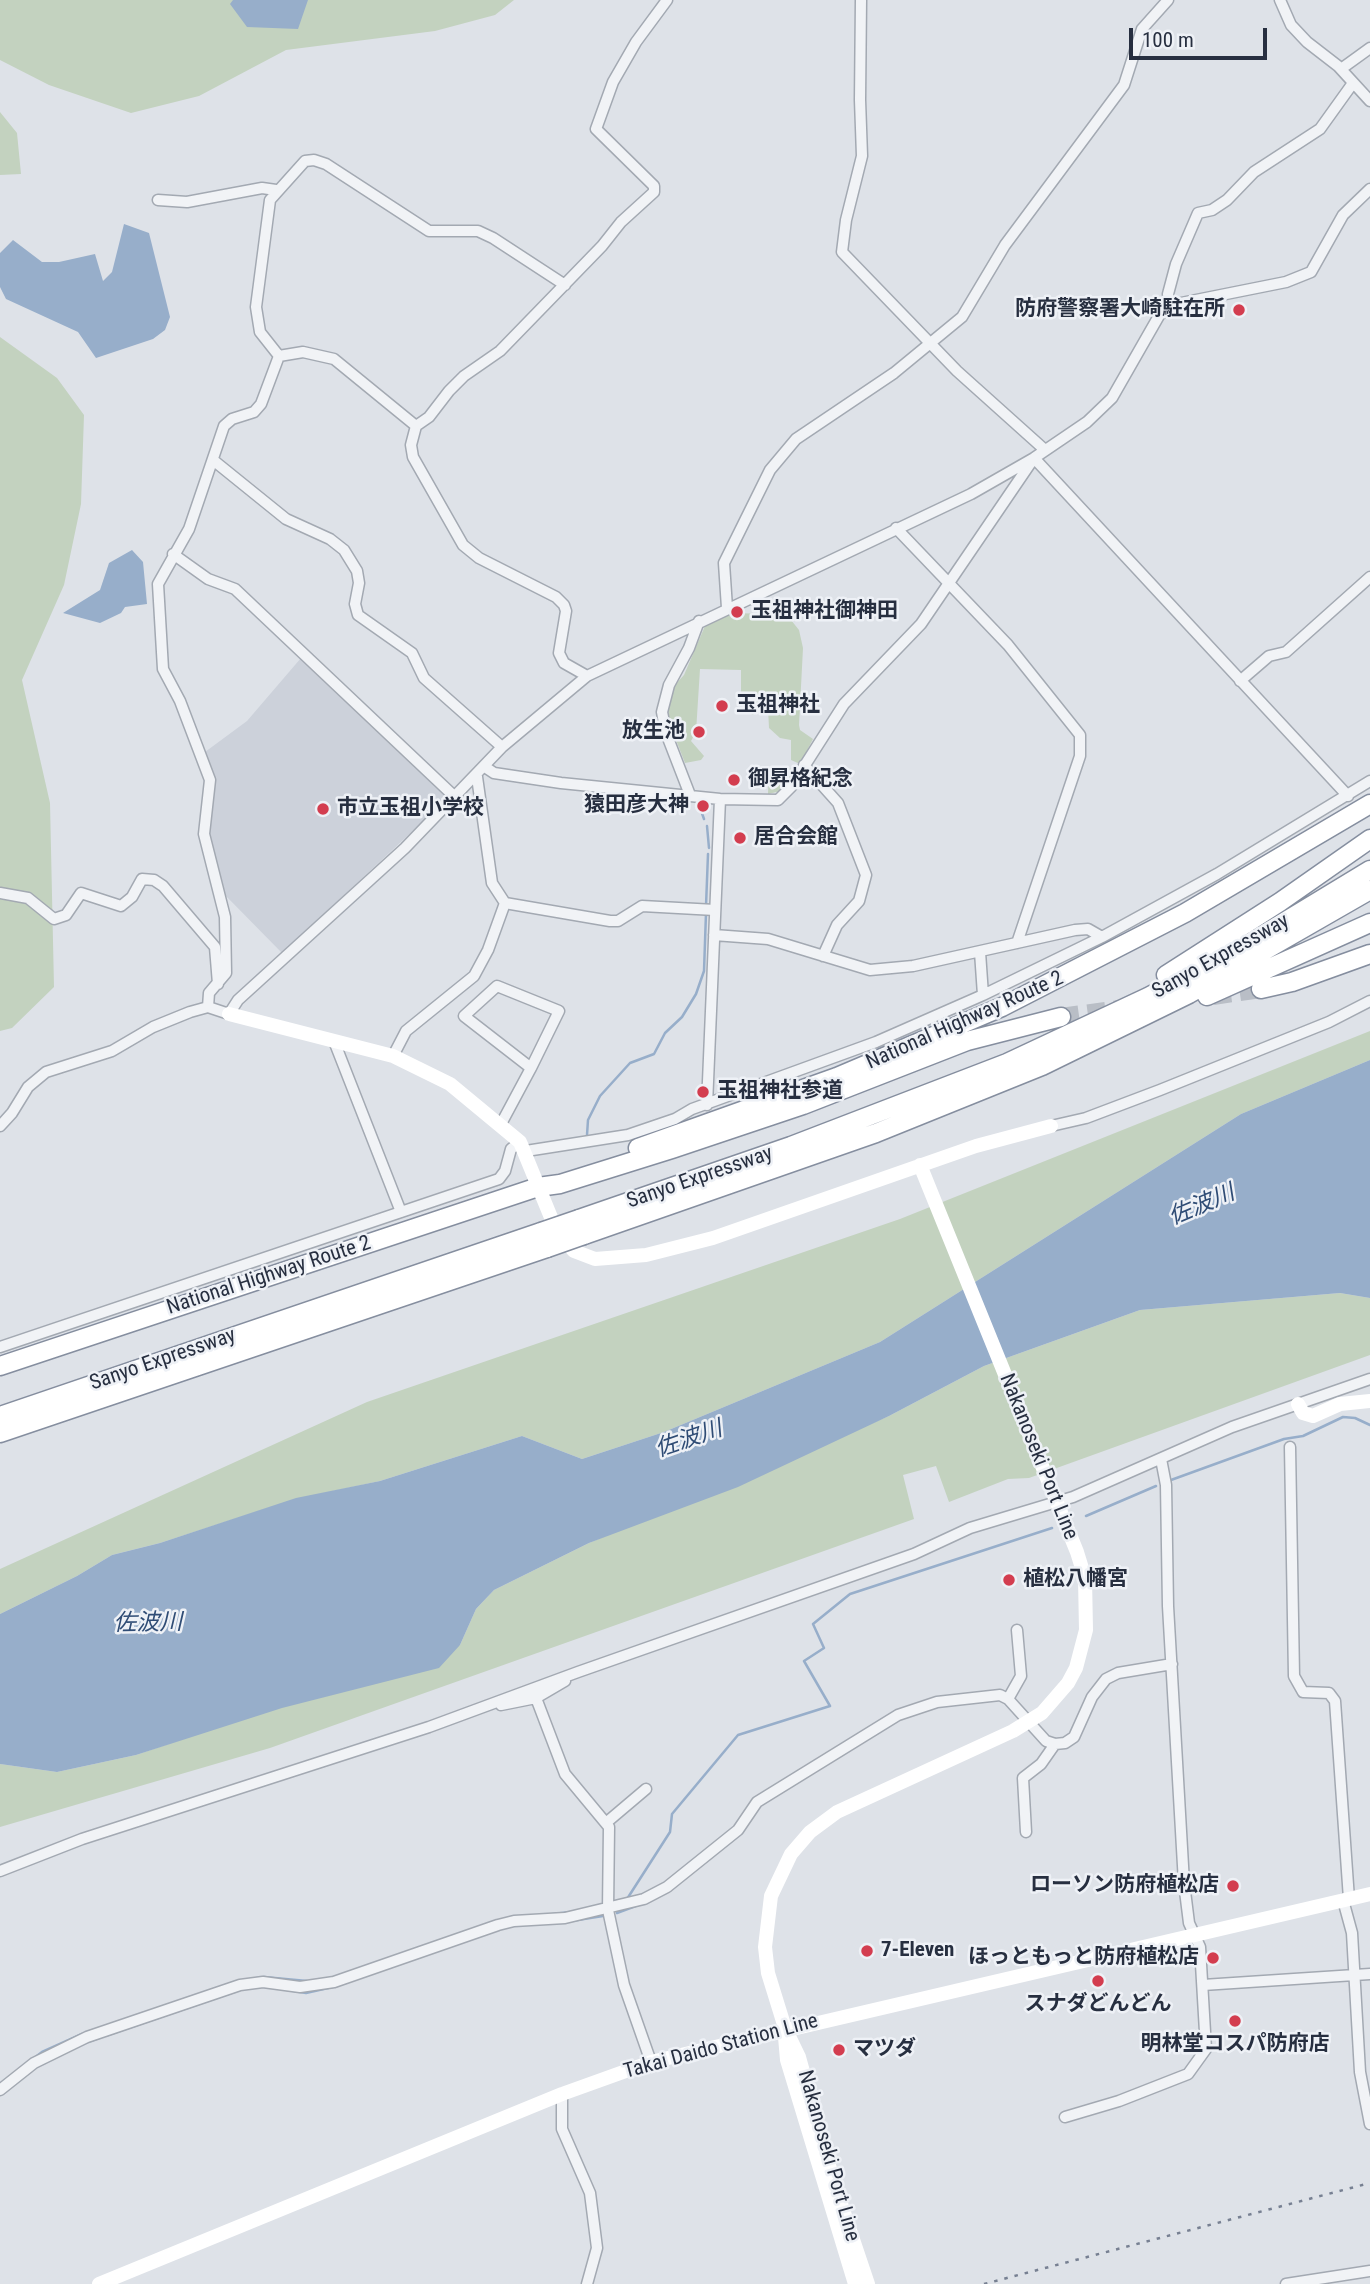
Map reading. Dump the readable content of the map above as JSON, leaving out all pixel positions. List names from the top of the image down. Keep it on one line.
{"streets":{"highway":["Sanyo Expressway","National Highway Route 2"],"main road":["Nakanoseki Port Line","Takai Daido Station Line"]},"crossings":[["Nakanoseki Port Line","Takai Daido Station Line"]],"water":["佐波川"],"places":["防府警察署大崎駐在所","玉祖神社御神田","玉祖神社","放生池","御昇格紀念","猿田彦大神","市立玉祖小学校","居合会館","玉祖神社参道","植松八幡宮","ローソン防府植松店","7-Eleven","ほっともっと防府植松店","スナダどんどん","明林堂コスパ防府店","マツダ"],"scale_bar":"100 m"}
